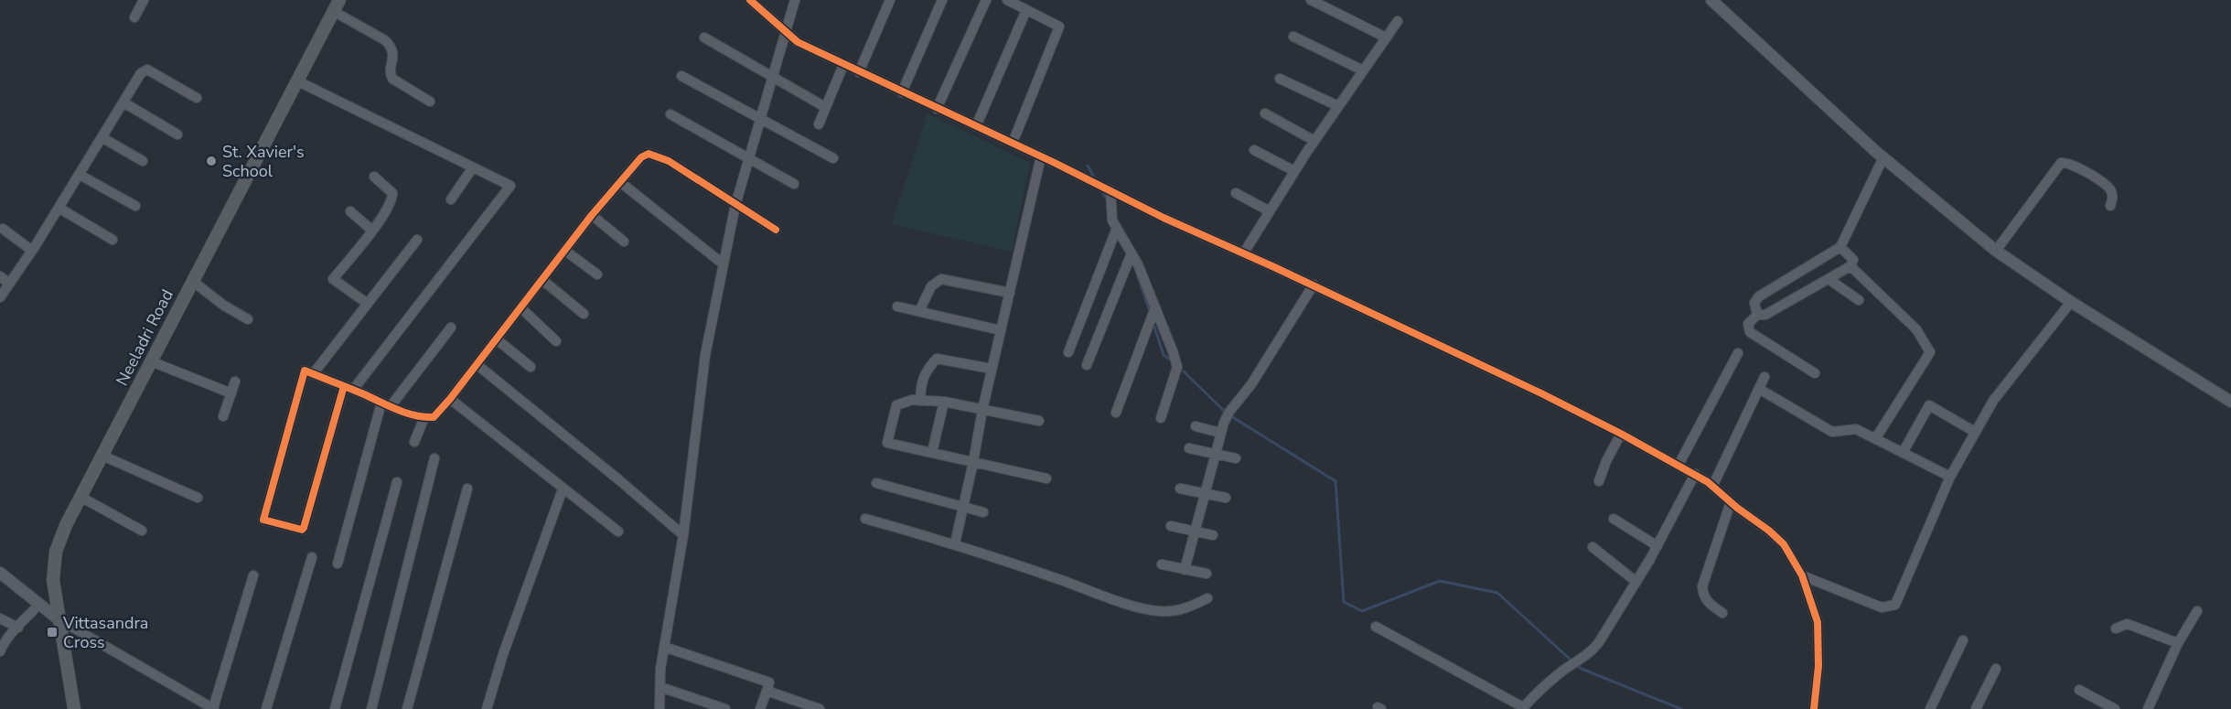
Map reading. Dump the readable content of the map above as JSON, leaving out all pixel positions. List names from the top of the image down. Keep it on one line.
{"streets":{"main road":["Neeladri Road"]},"places":{"other":["St. Xavier's School"],"transit":["Vittasandra Cross"]}}
